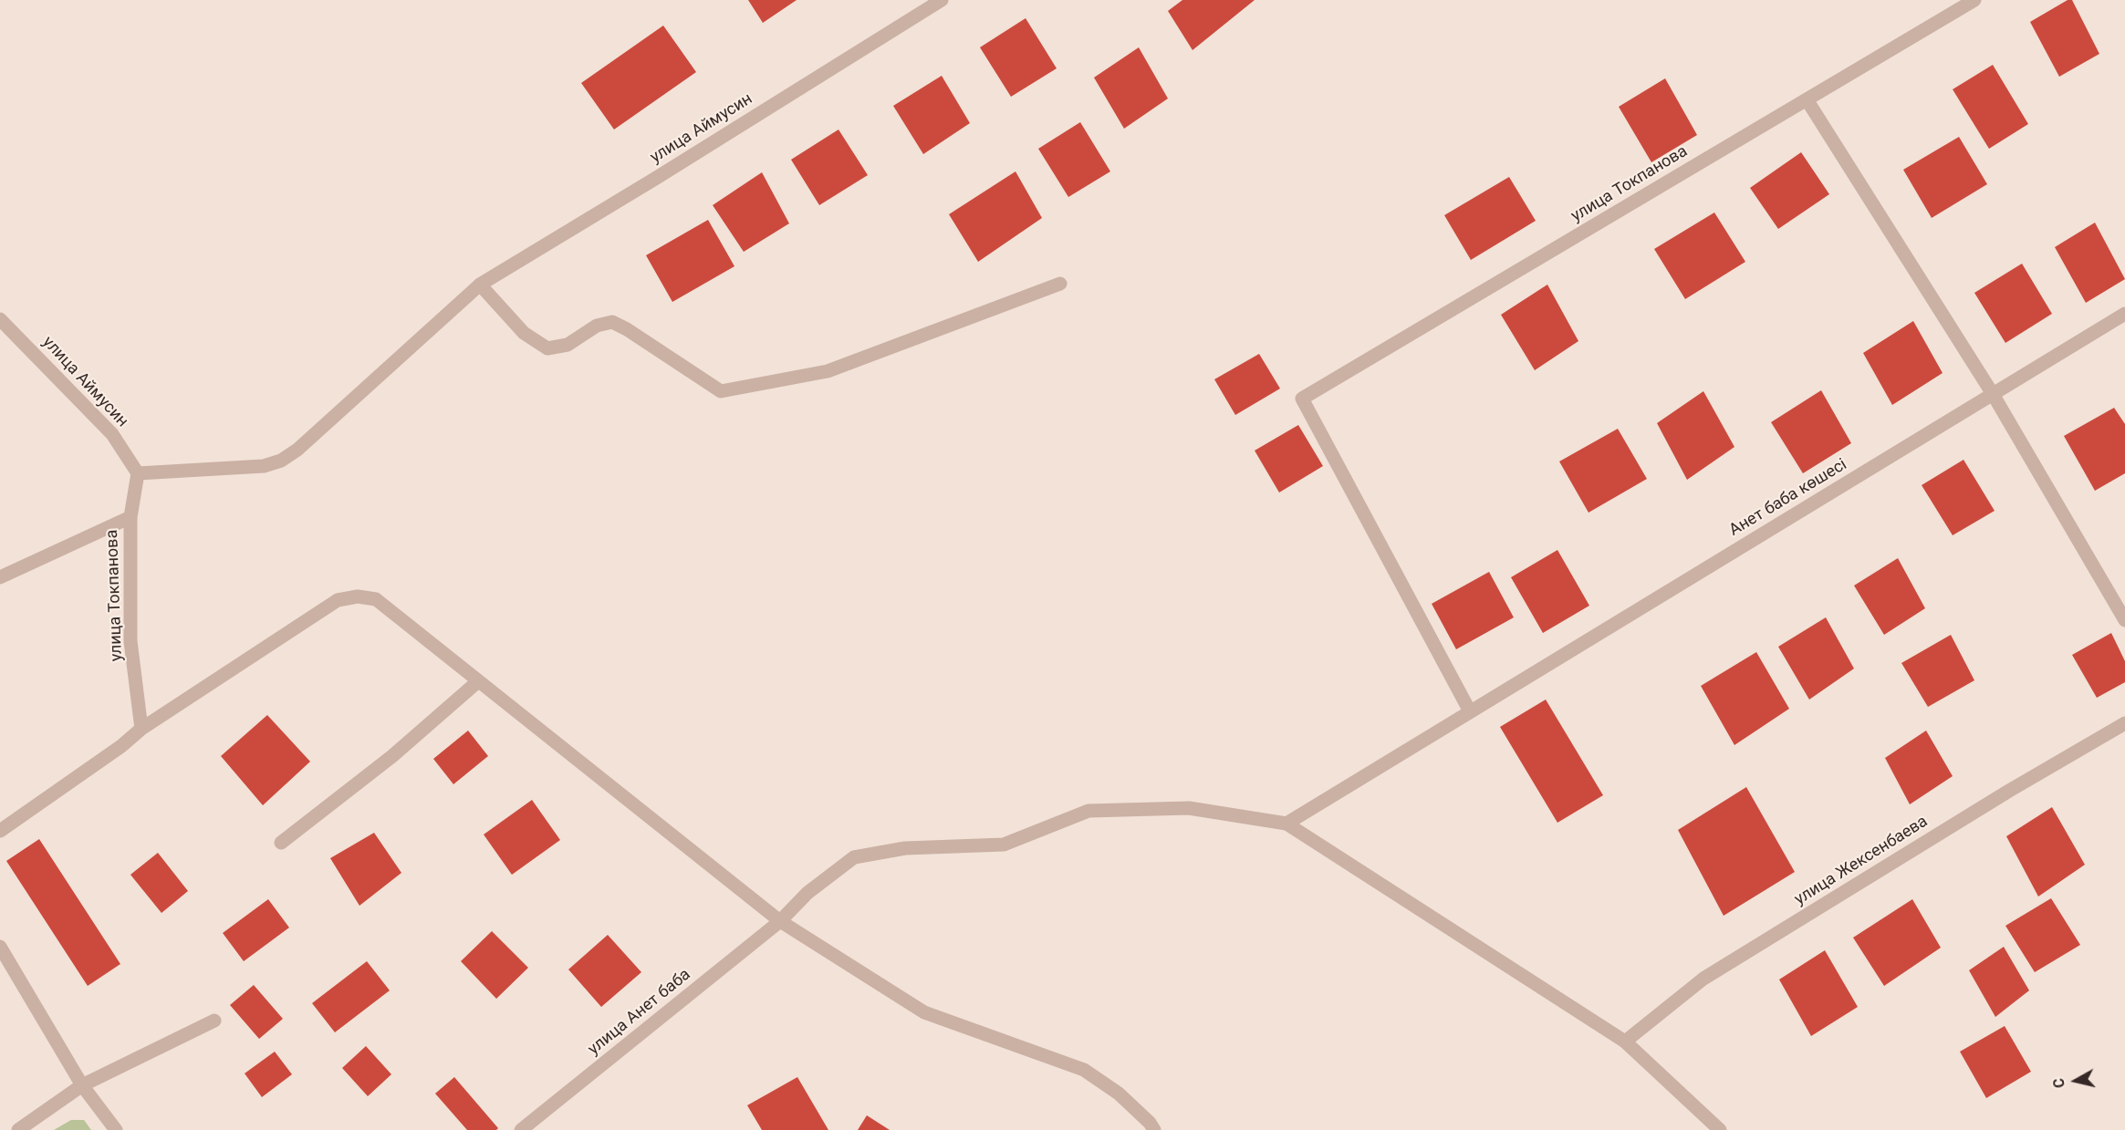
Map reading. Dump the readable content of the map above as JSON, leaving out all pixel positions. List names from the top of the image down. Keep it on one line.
{"streets":{"street":["улица Аймусин","улица Токпанова","Анет баба көшесі","улица Жексенбаева","улица Анет баба"]},"crossings":[["улица Аймусин","улица Токпанова"],["улица Токпанова","Анет баба көшесі"],["Анет баба көшесі","улица Анет баба"]],"north":"left"}
